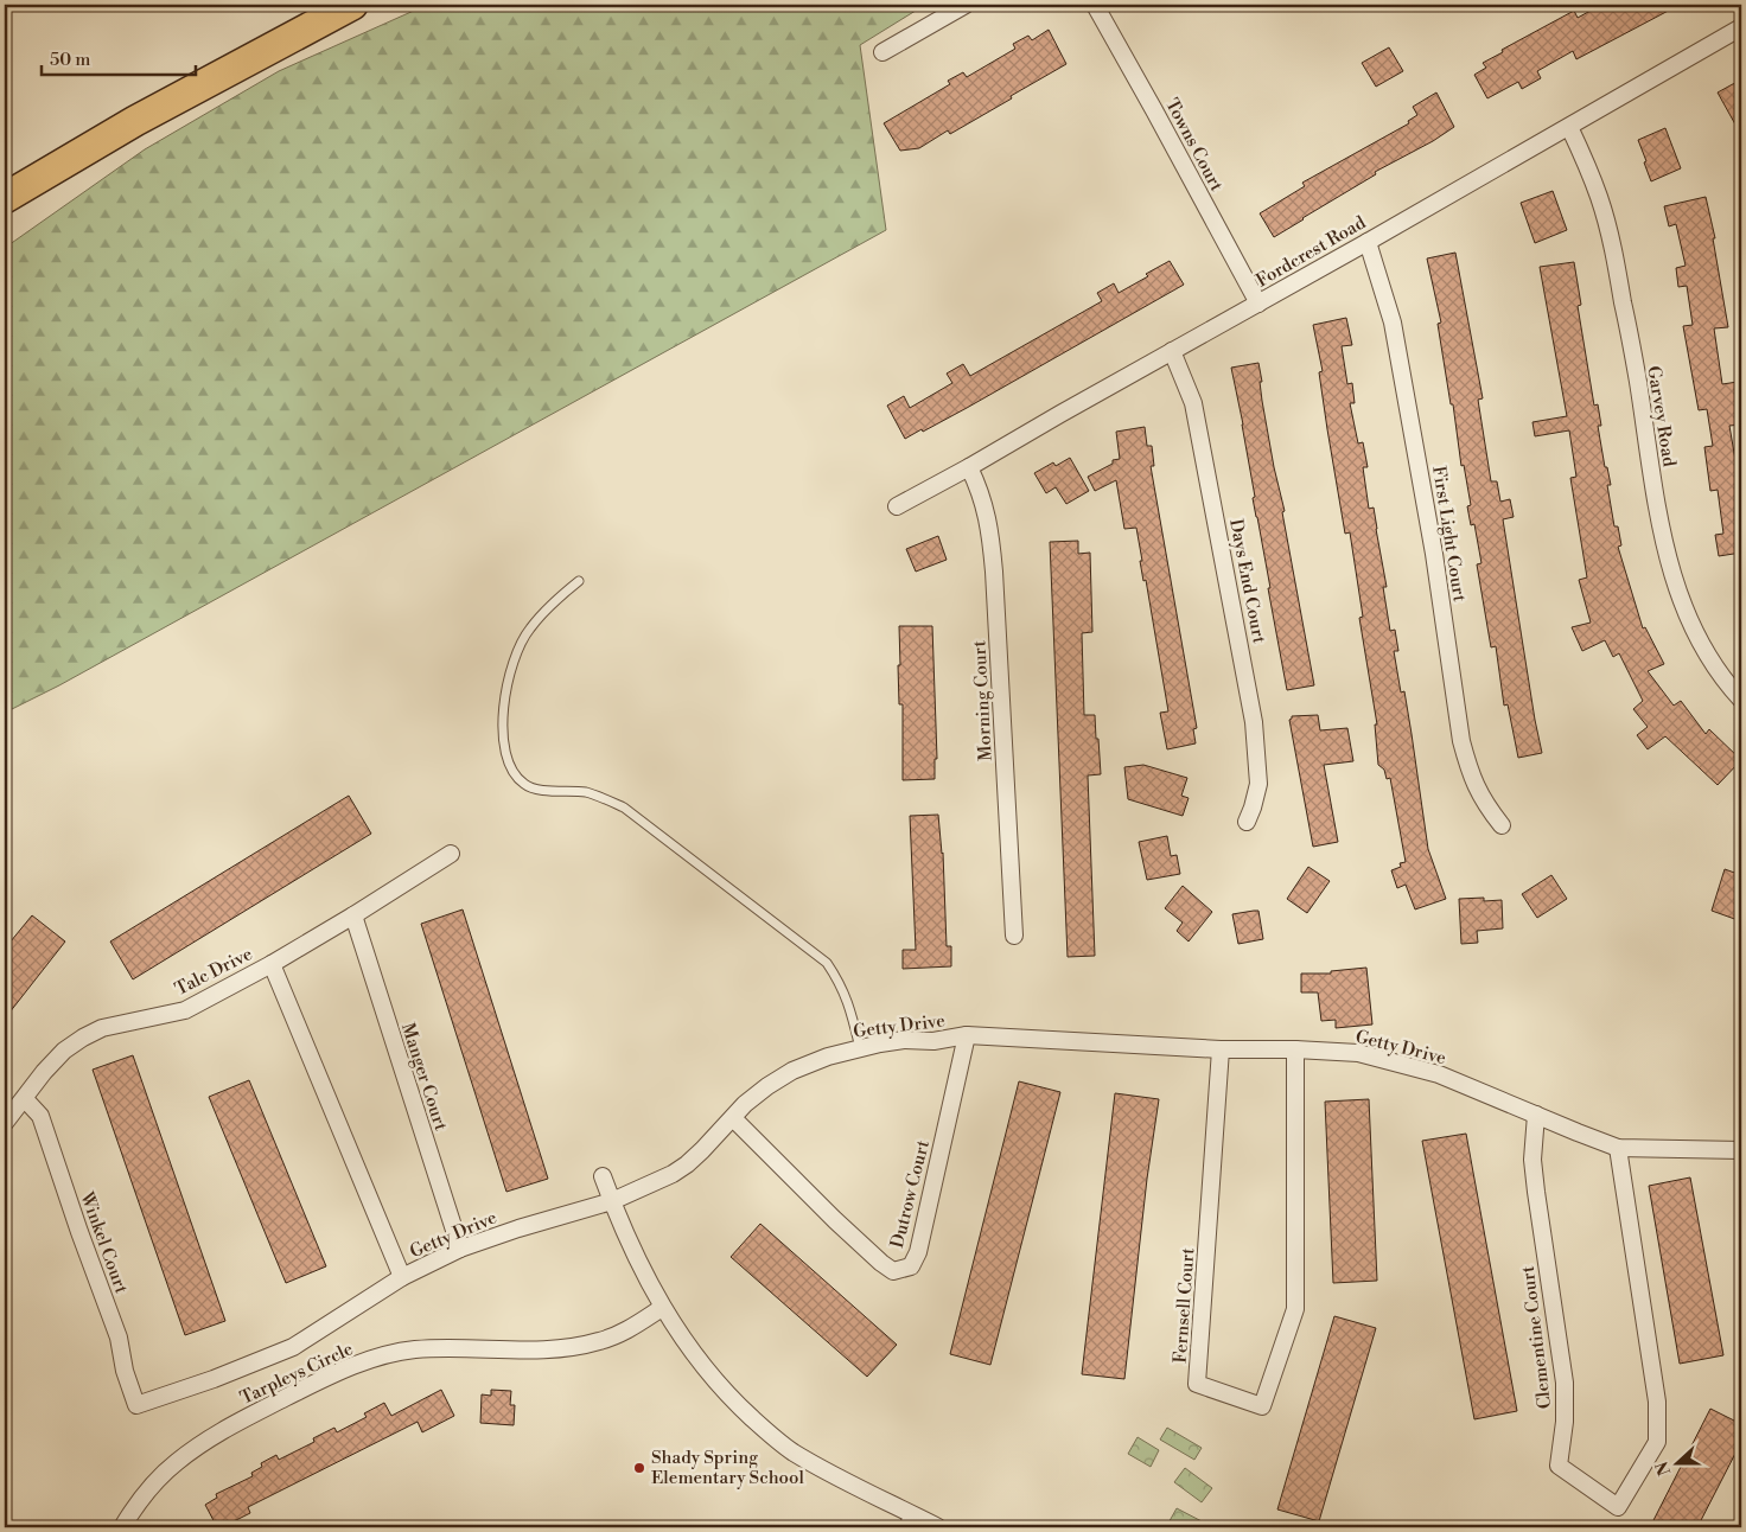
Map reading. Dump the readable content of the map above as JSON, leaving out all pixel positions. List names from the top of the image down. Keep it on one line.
{"streets":{"street":["Towns Court","Fordcrest Road","Garvey Road","First Light Court","Days End Court","Morning Court","Talc Drive","Getty Drive","Manger Court","Dutrow Court","Winkel Court","Fernsell Court","Clementine Court","Tarpleys Circle"]},"crossings":[["Towns Court","Fordcrest Road"],["Fordcrest Road","Garvey Road"],["Fordcrest Road","First Light Court"],["Fordcrest Road","Days End Court"],["Fordcrest Road","Morning Court"],["Talc Drive","Manger Court"],["Talc Drive","Winkel Court"],["Getty Drive","Manger Court"],["Getty Drive","Dutrow Court"],["Getty Drive","Winkel Court"],["Getty Drive","Fernsell Court"],["Getty Drive","Clementine Court"]],"places":["Shady Spring Elementary School"],"scale_bar":"50 m","north":"left"}
